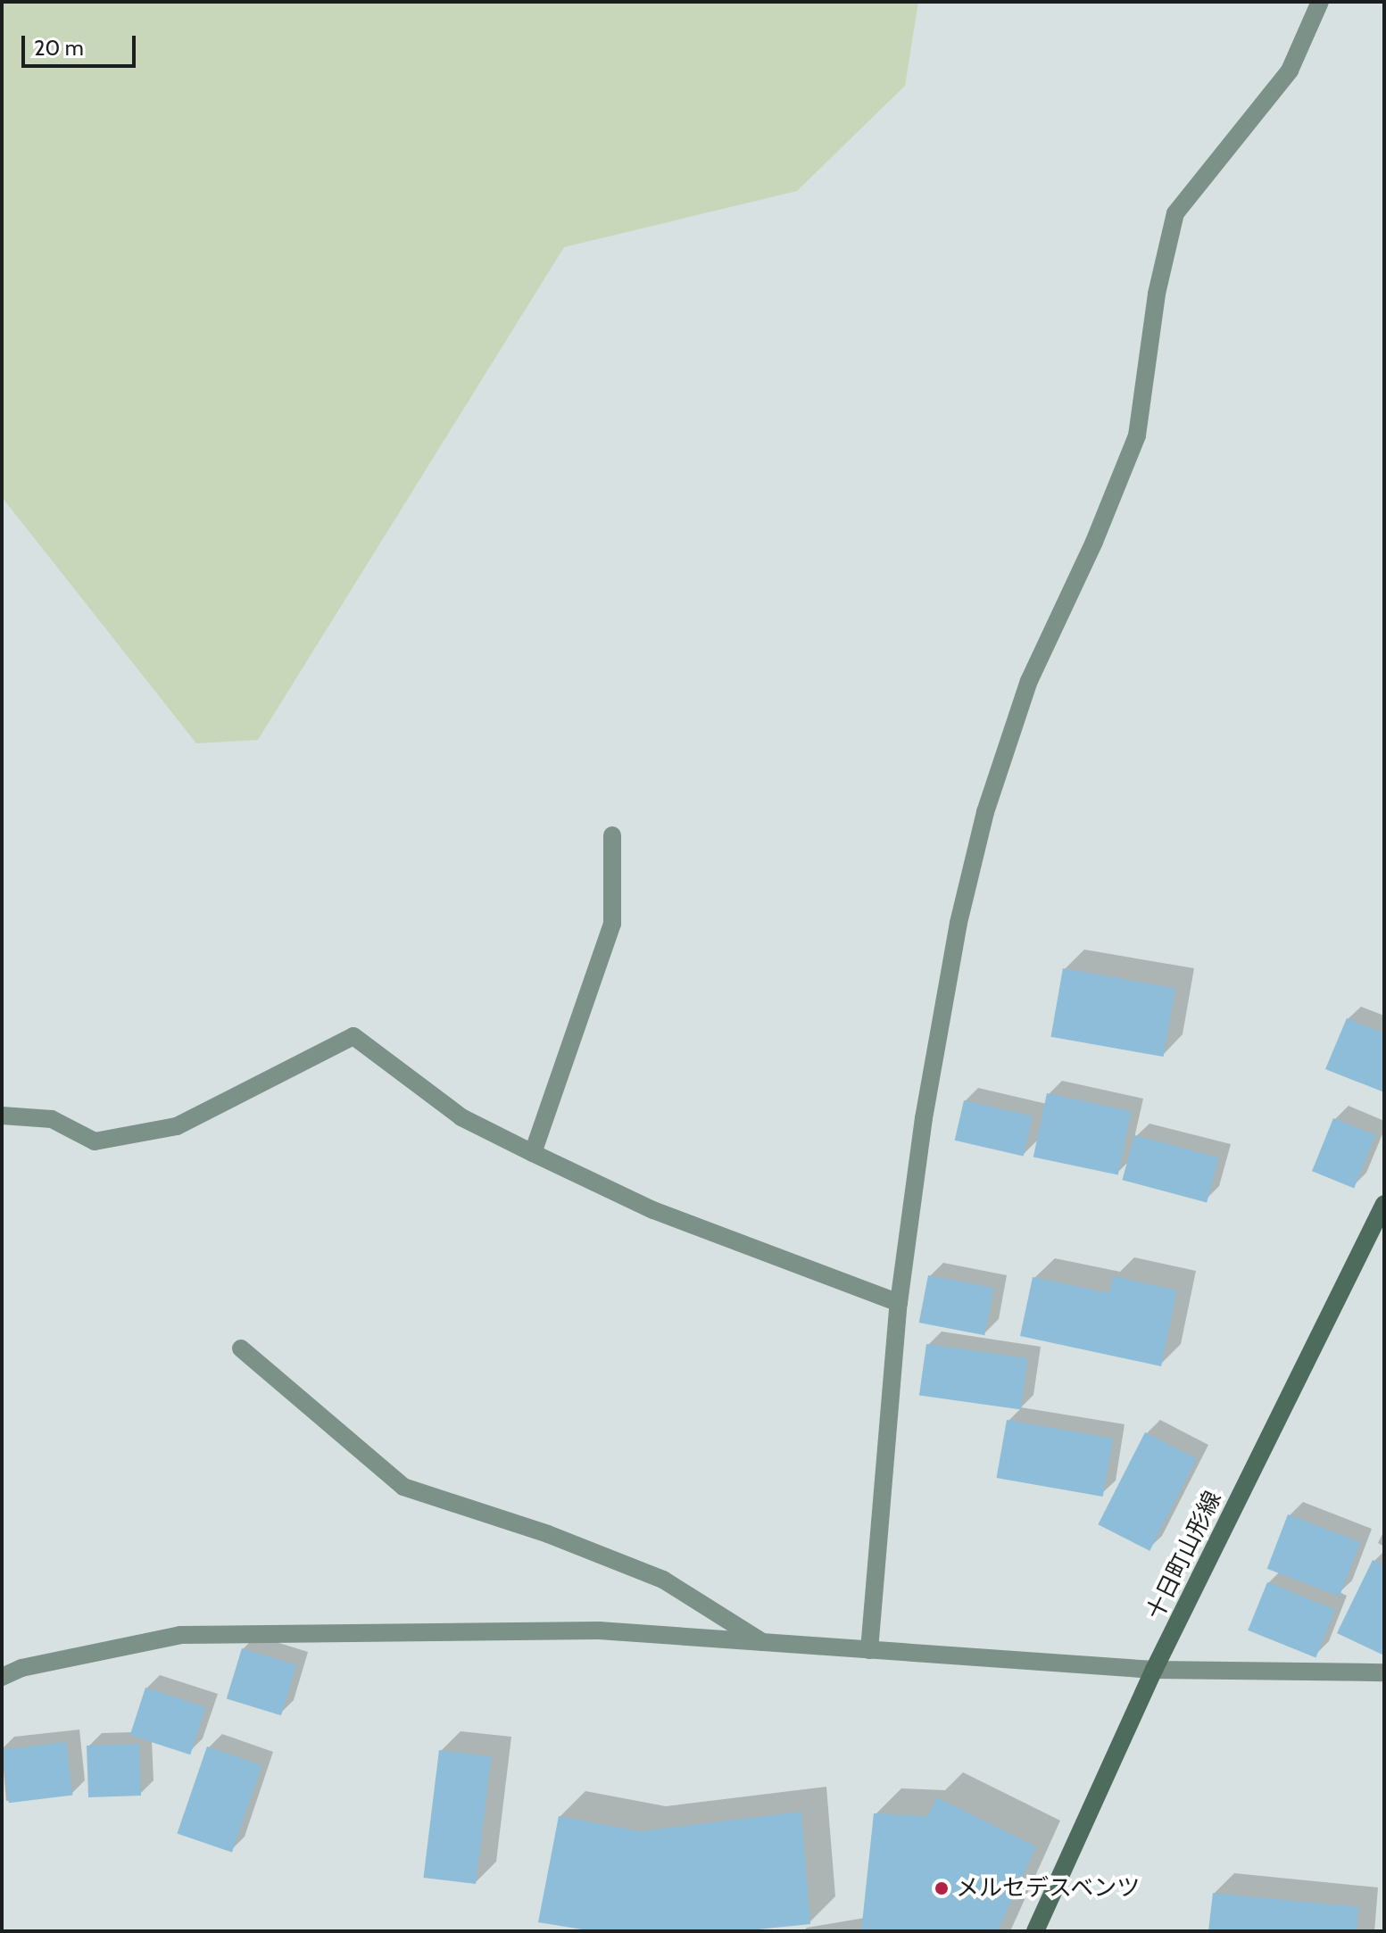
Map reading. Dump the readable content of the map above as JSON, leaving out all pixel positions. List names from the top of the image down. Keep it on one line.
{"streets":{"main road":["十日町山形線"]},"places":["メルセデスベンツ"],"scale_bar":"20 m"}
